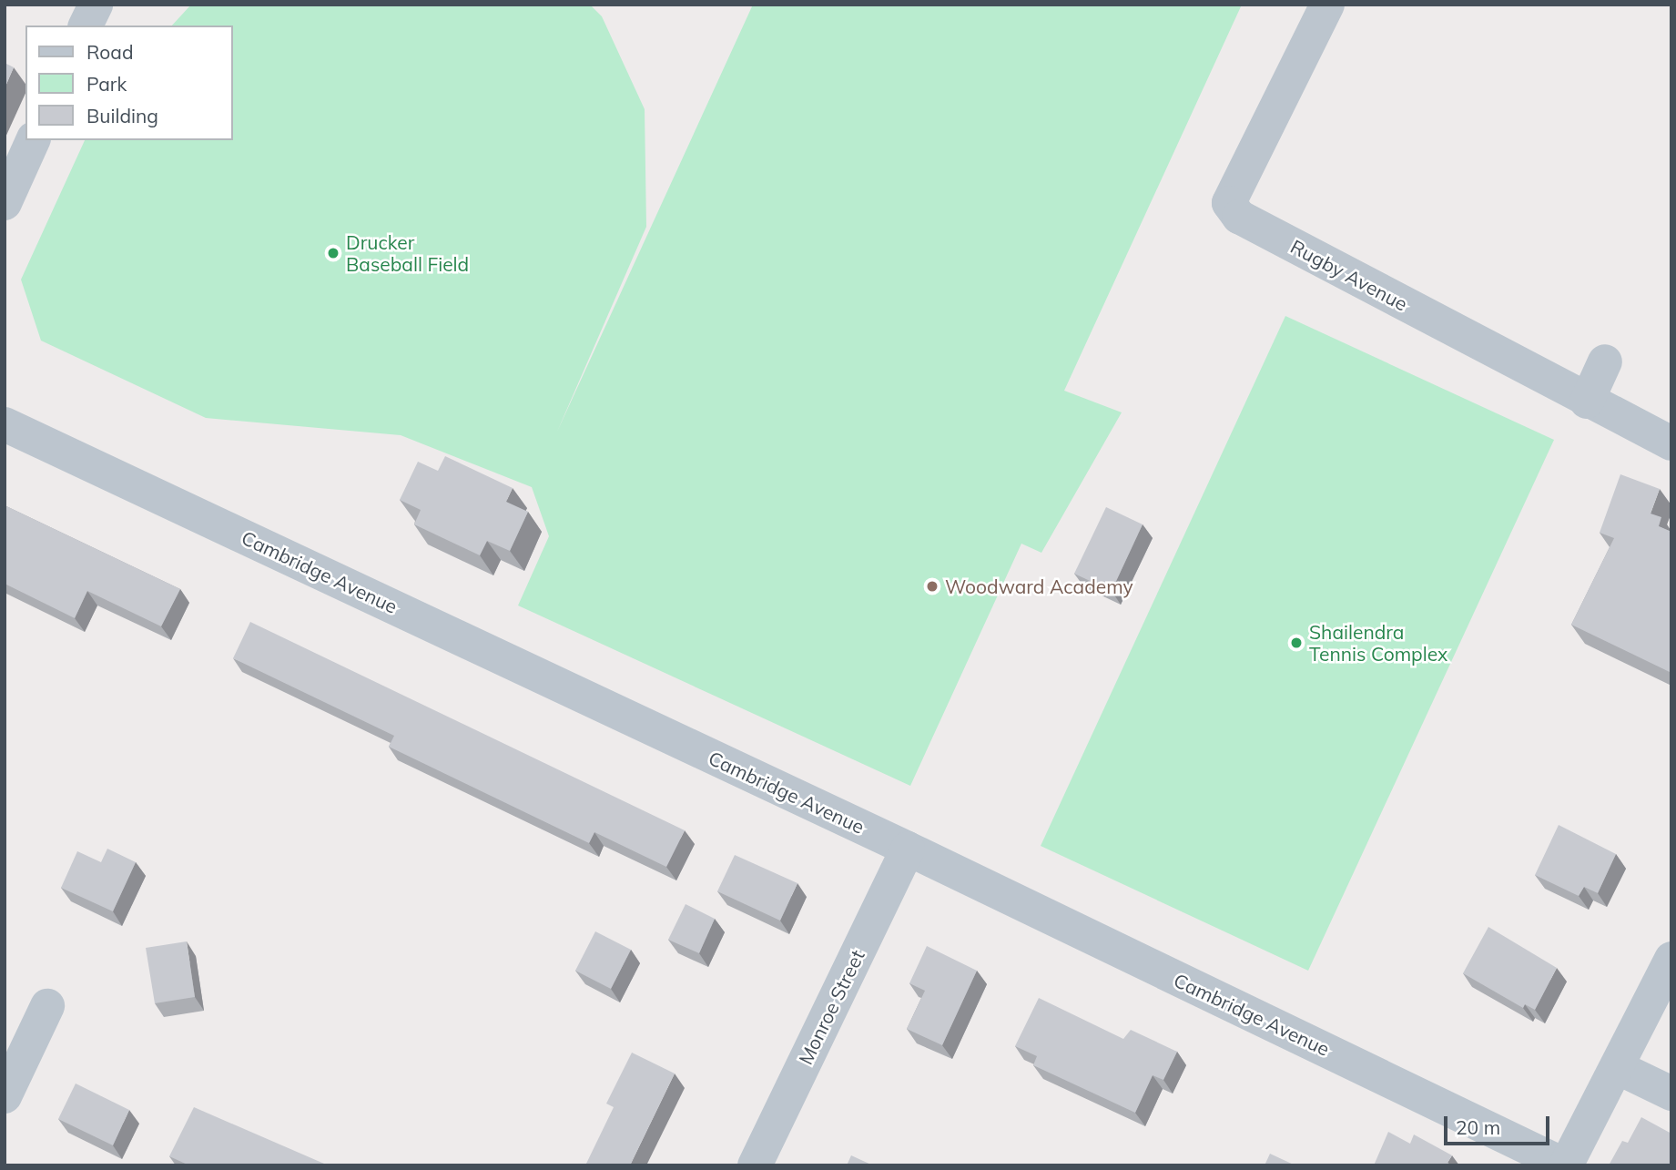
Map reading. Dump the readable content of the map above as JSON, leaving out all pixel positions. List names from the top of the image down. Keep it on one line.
{"streets":{"street":["Rugby Avenue","Cambridge Avenue","Monroe Street"]},"crossings":[["Cambridge Avenue","Monroe Street"]],"places":["Drucker Baseball Field","Woodward Academy","Shailendra Tennis Complex"],"legend":["Road","Park","Building"],"scale_bar":"20 m"}
